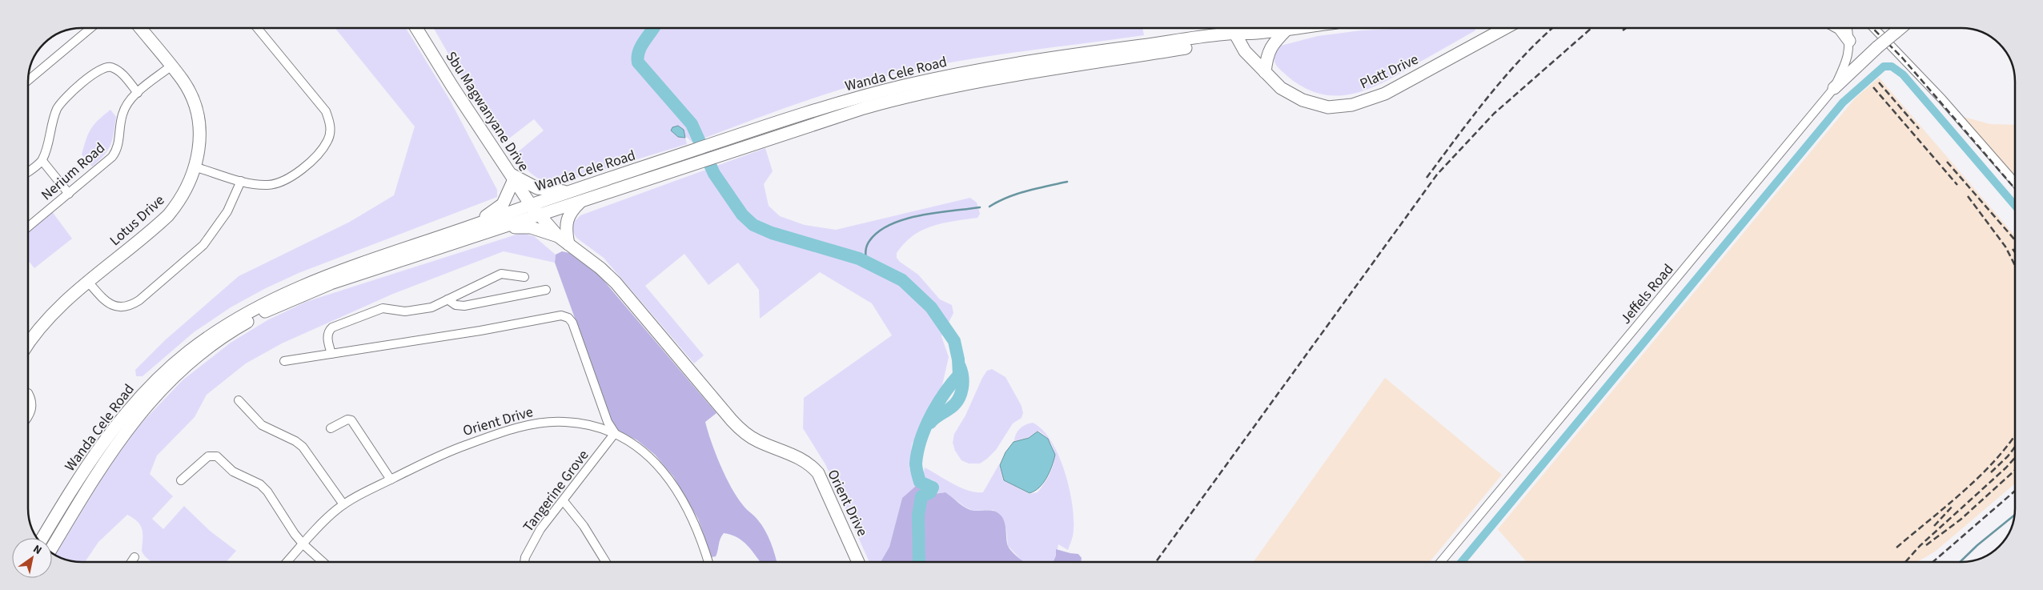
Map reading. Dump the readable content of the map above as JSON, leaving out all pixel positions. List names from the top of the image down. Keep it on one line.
{"streets":{"street":["Platt Drive","Wanda Cele Road","Sbu Magwanyane Drive","Nerium Road","Lotus Drive","Jeffels Road","Orient Drive","Tangerine Grove"]},"crossings":[["Platt Drive","Wanda Cele Road"],["Wanda Cele Road","Sbu Magwanyane Drive"],["Wanda Cele Road","Orient Drive"],["Sbu Magwanyane Drive","Orient Drive"],["Nerium Road","Lotus Drive"],["Orient Drive","Tangerine Grove"]],"north":"top right"}
